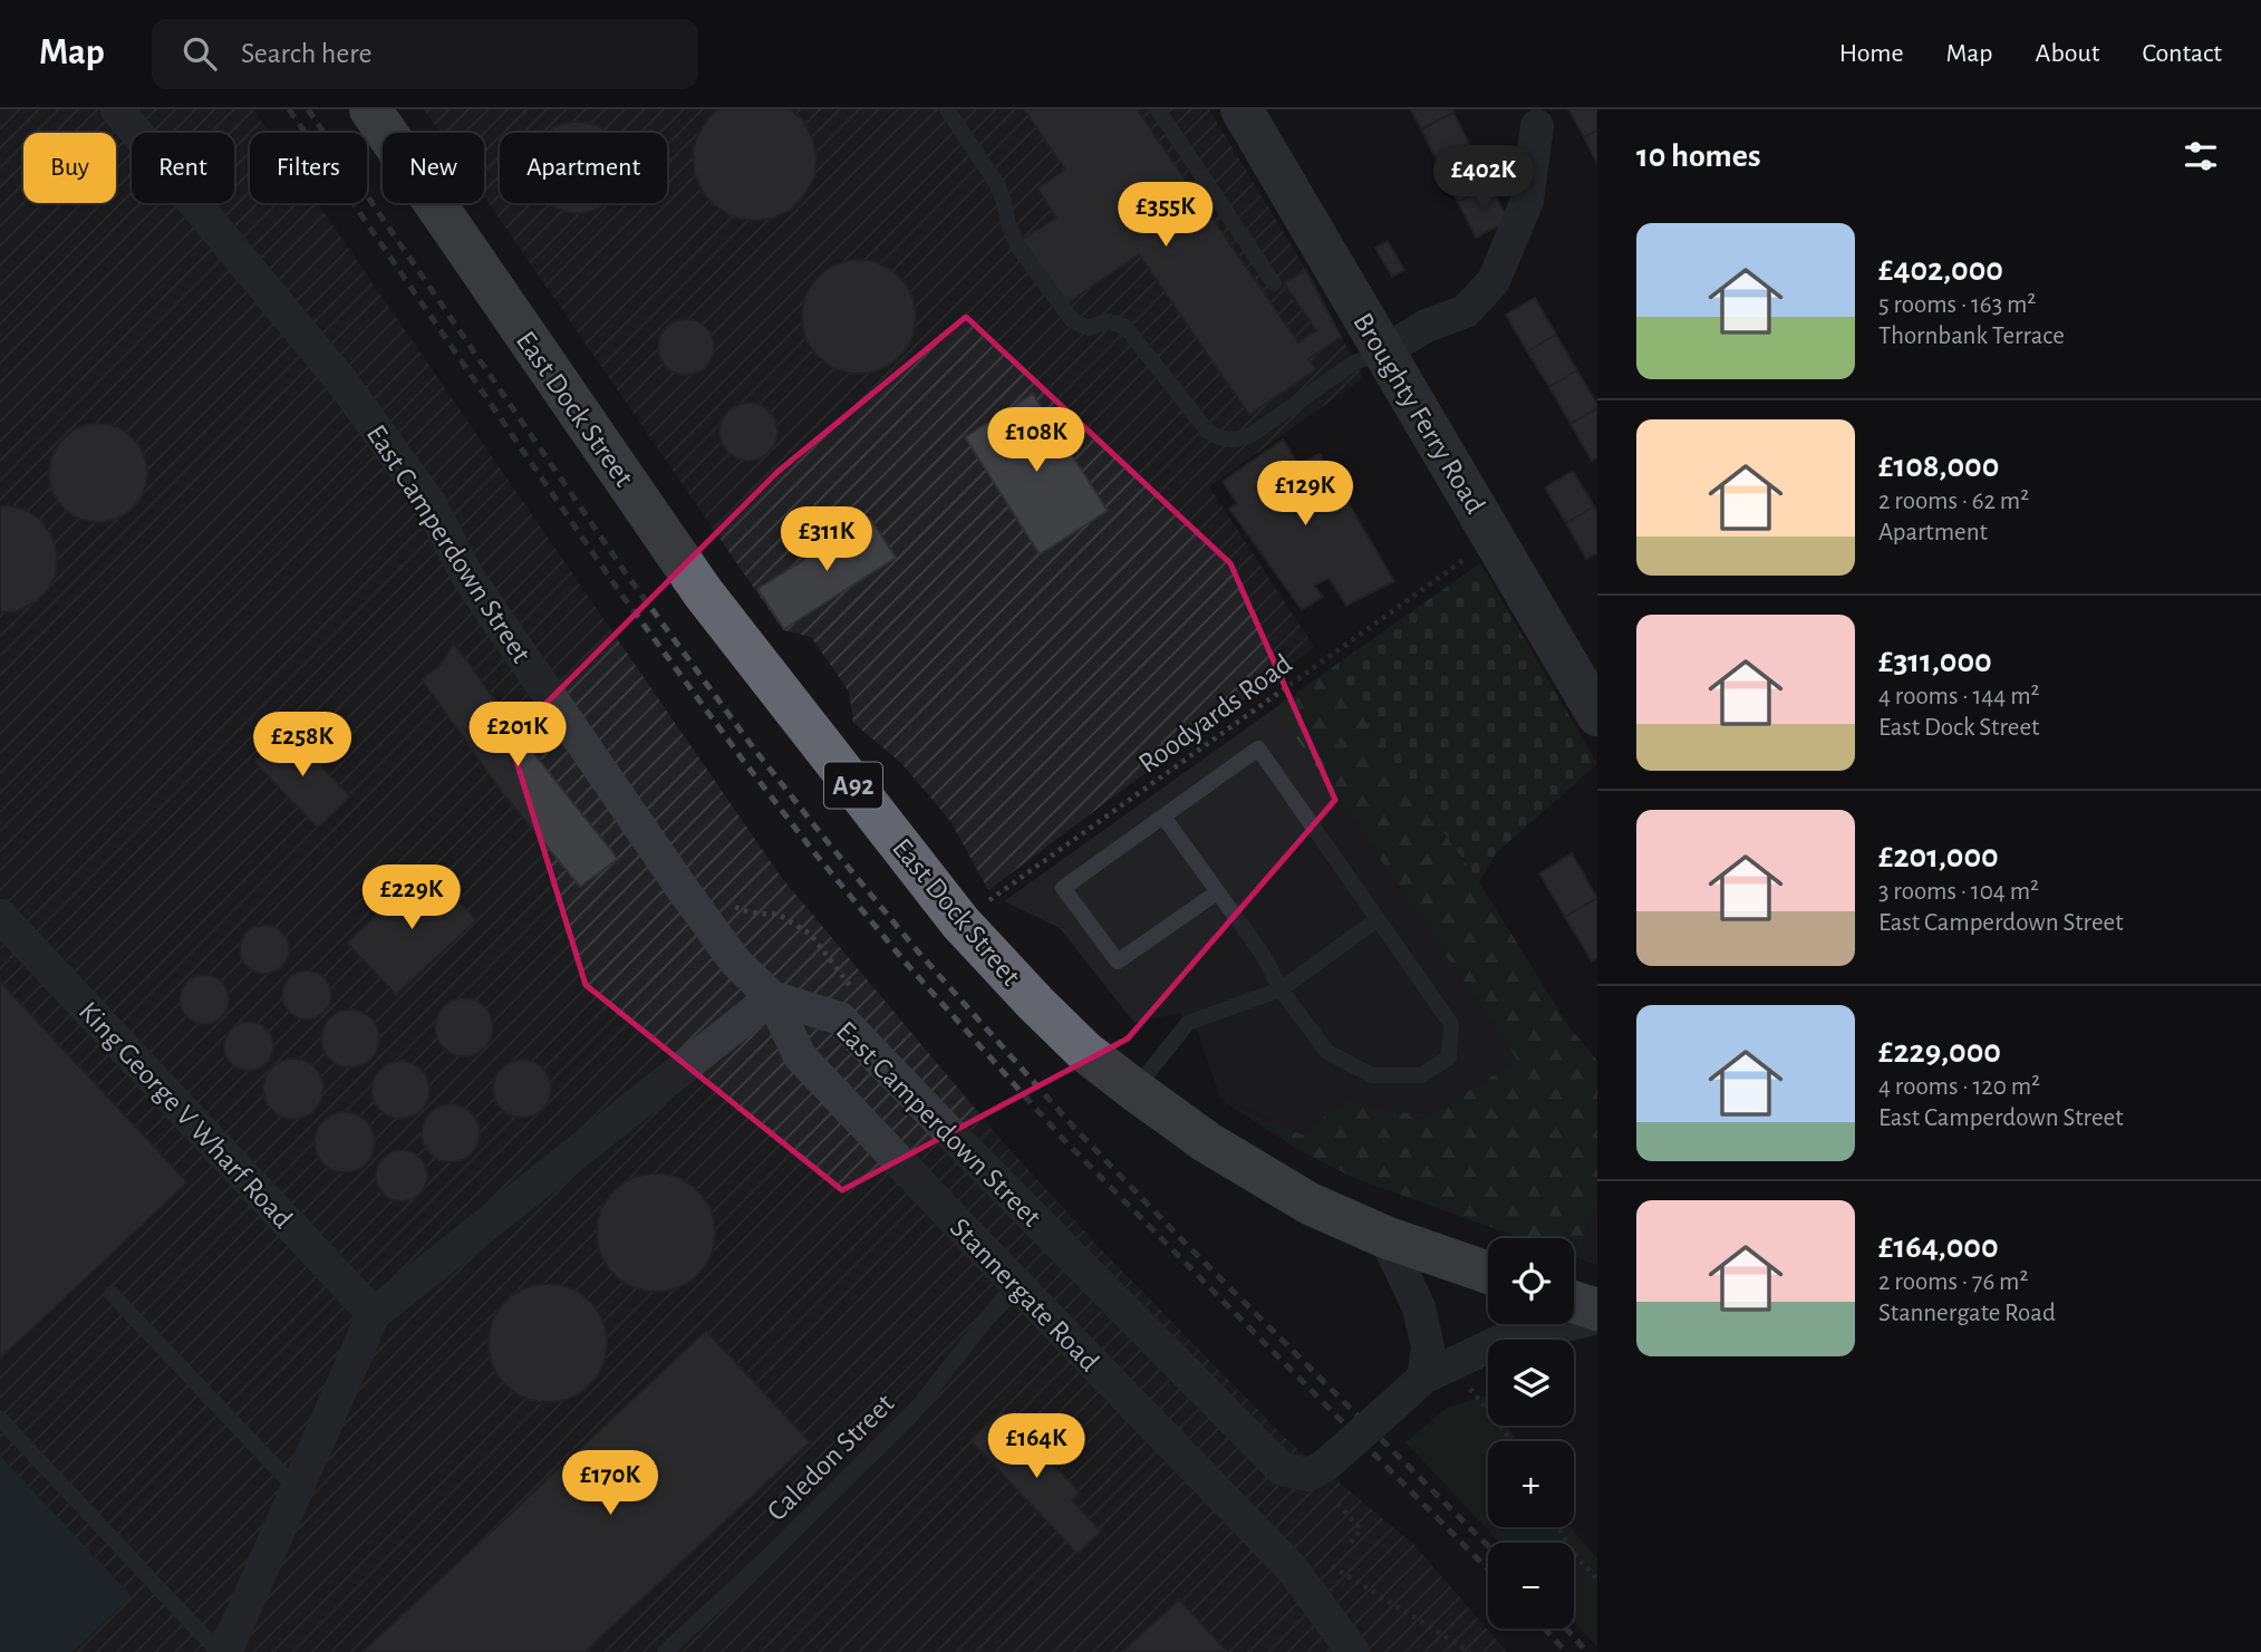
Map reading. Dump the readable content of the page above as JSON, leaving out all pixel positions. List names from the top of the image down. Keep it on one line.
{"streets":{"highway":["East Dock Street","A92"],"street":["Broughty Ferry Road","East Camperdown Street","King George V Wharf Road","Stannergate Road"],"lane":["Caledon Street"],"path":["Roodyards Road"]},"crossings":[["East Dock Street","Roodyards Road"],["Broughty Ferry Road","Roodyards Road"],["East Camperdown Street","Stannergate Road"],["Stannergate Road","Caledon Street"]],"page":{"header":"Map","search":"Search here","nav":["Home","Map","About","Contact"],"heading":"10 homes","chip":["Buy","Rent","Filters","New","Apartment"],"price":["£402K","£355K","£108K","£129K","£311K","£201K","£258K","£229K","£164K","£170K"],"list":[{"name":"£402,000","note":"5 rooms · 163 m² · Thornbank Terrace"},{"name":"£108,000","note":"2 rooms · 62 m² · Apartment"},{"name":"£311,000","note":"4 rooms · 144 m² · East Dock Street"},{"name":"£201,000","note":"3 rooms · 104 m² · East Camperdown Street"},{"name":"£229,000","note":"4 rooms · 120 m² · East Camperdown Street"},{"name":"£164,000","note":"2 rooms · 76 m² · Stannergate Road"}],"map_buttons":["+","−"]}}
